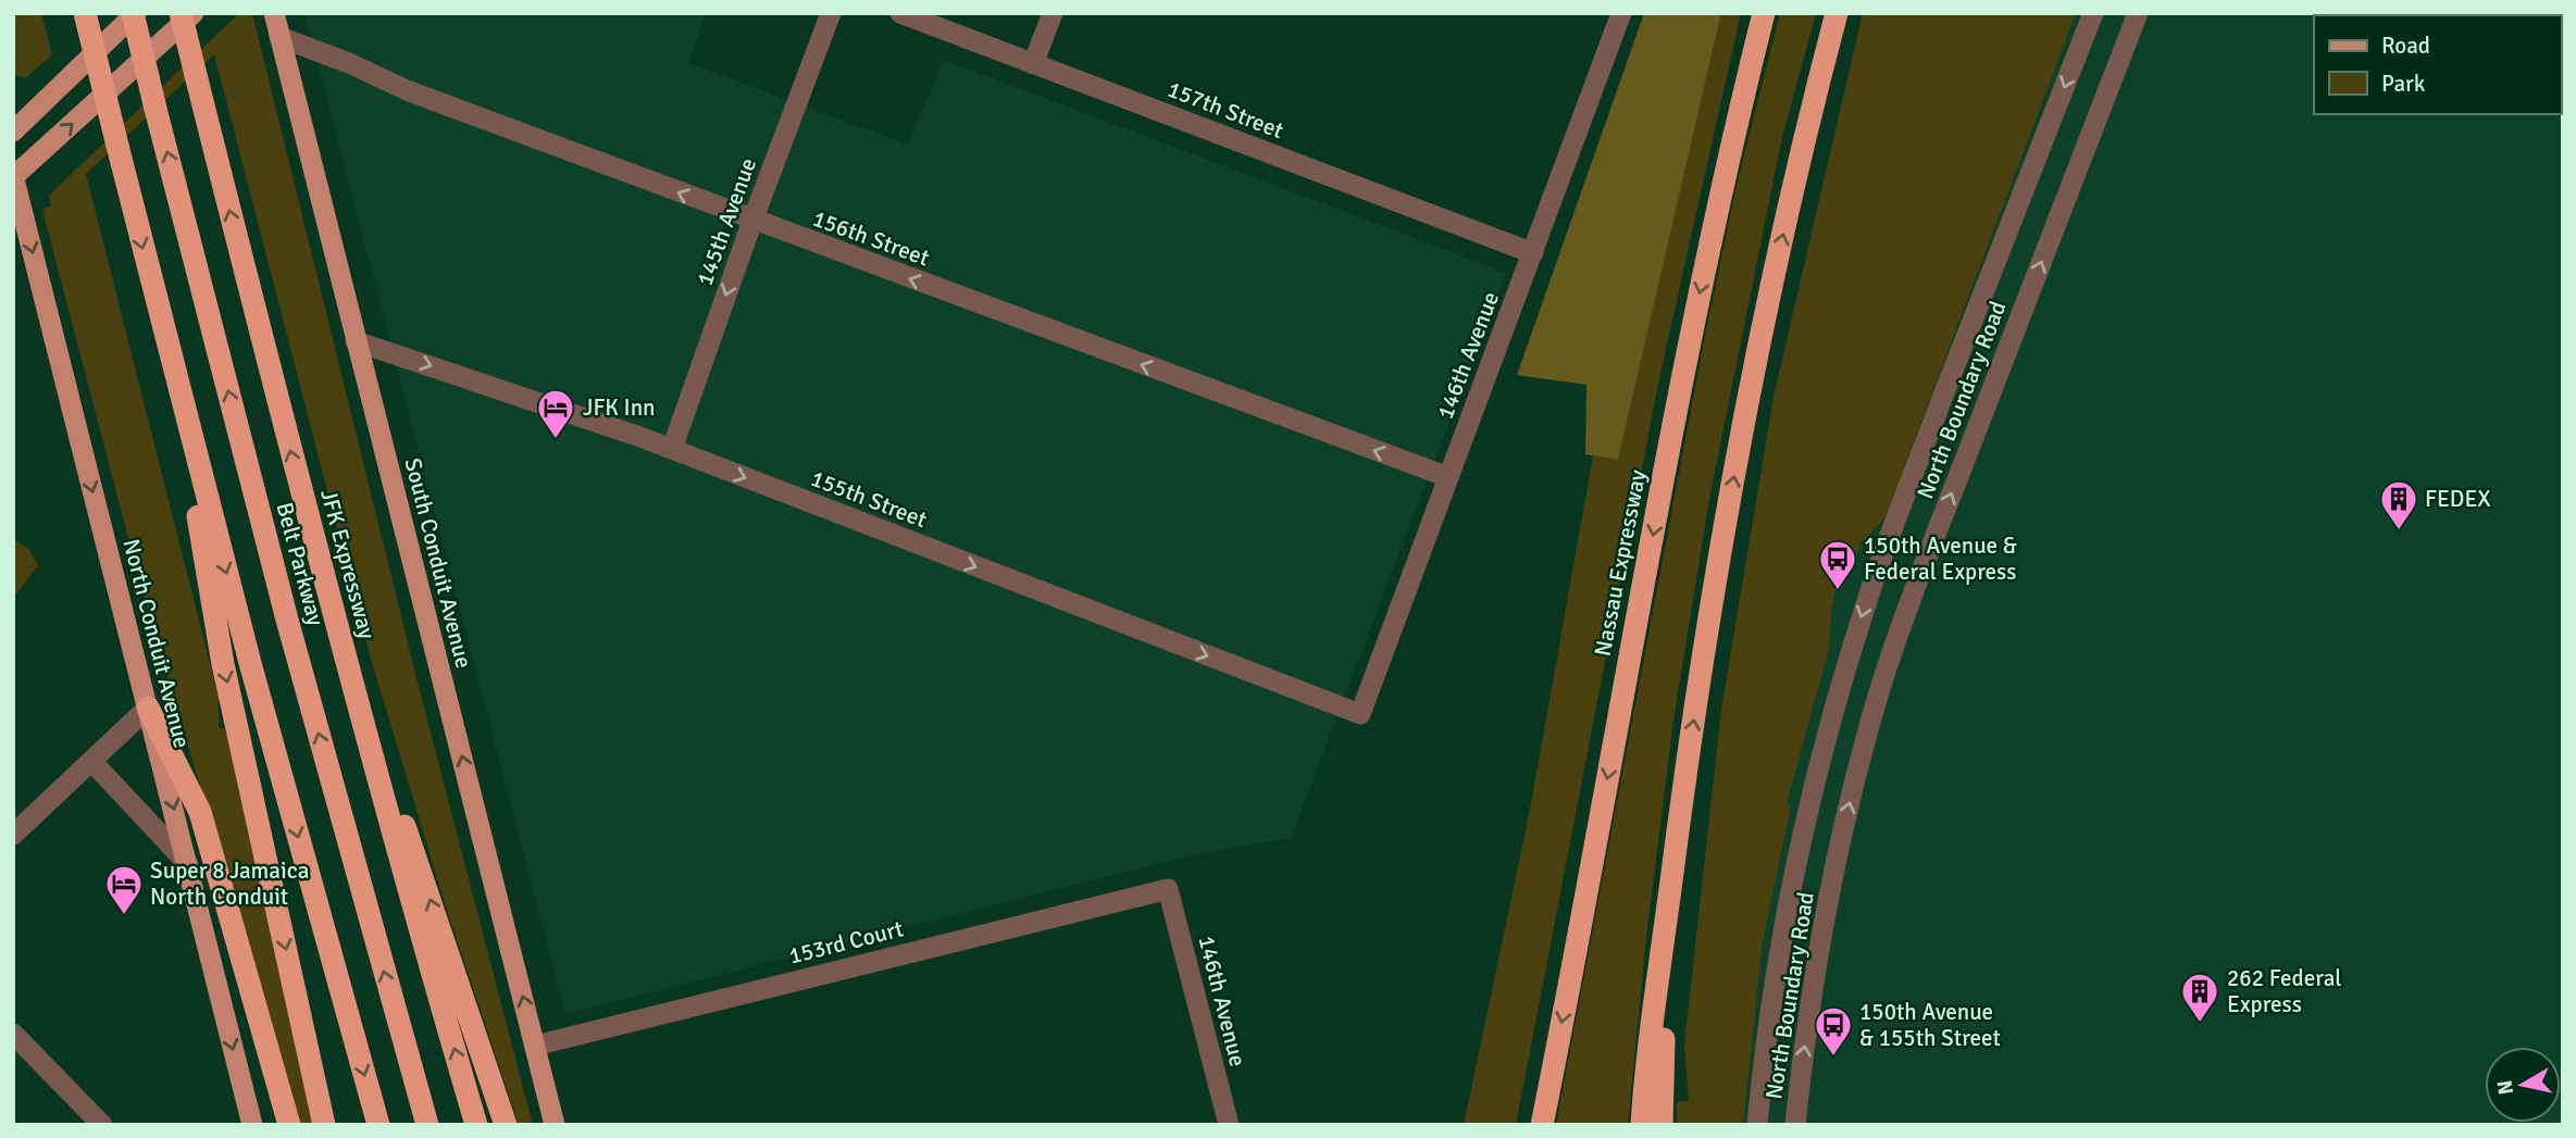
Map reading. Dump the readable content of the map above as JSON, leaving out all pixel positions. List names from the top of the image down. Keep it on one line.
{"streets":{"highway":["Nassau Expressway","Belt Parkway","JFK Expressway"],"main road":["South Conduit Avenue","North Conduit Avenue"],"street":["157th Street","145th Avenue","156th Street","146th Avenue","North Boundary Road","155th Street","153rd Court"]},"crossings":[["157th Street","146th Avenue"],["145th Avenue","156th Street"],["145th Avenue","155th Street"],["156th Street","146th Avenue"],["156th Street","South Conduit Avenue"],["146th Avenue","155th Street"],["146th Avenue","153rd Court"],["155th Street","South Conduit Avenue"],["South Conduit Avenue","153rd Court"]],"one_way":["145th Avenue","156th Street","155th Street","South Conduit Avenue","North Conduit Avenue"],"places":{"hotel":["JFK Inn","Super 8 Jamaica North Conduit"],"building":["FEDEX","262 Federal Express"],"bus stop":["150th Avenue & Federal Express","150th Avenue & 155th Street"]},"legend":["Road","Park"],"north":"left"}
